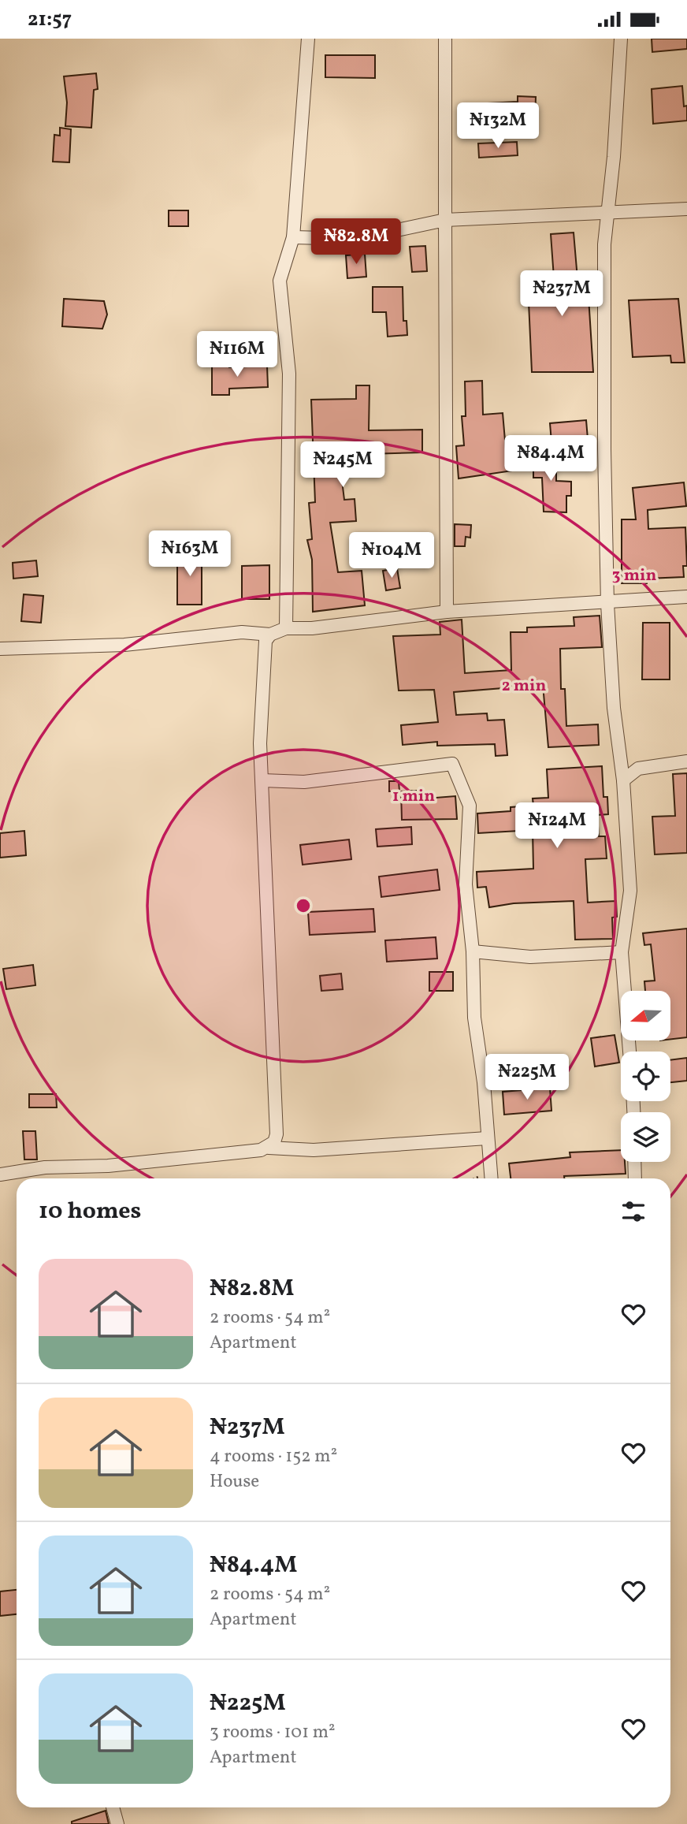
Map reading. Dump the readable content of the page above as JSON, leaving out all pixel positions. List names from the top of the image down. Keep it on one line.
{"north":"left","page":{"status":"21:57","price":["₦132M","₦82.8M","₦237M","₦116M","₦84.4M","₦245M","₦163M","₦104M","₦124M","₦225M"],"heading":"10 homes","list":[{"name":"₦82.8M","note":"2 rooms · 54 m² · Apartment"},{"name":"₦237M","note":"4 rooms · 152 m² · House"},{"name":"₦84.4M","note":"2 rooms · 54 m² · Apartment"},{"name":"₦225M","note":"3 rooms · 101 m² · Apartment"}]},"rings":["3 min","2 min","1 min"]}
